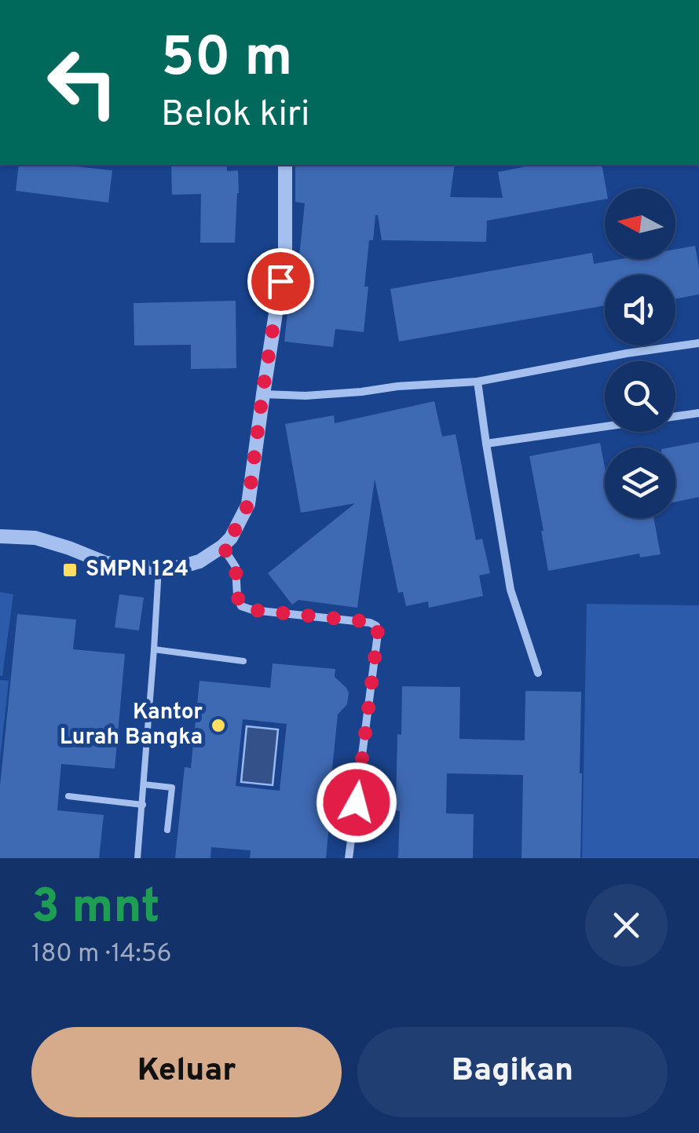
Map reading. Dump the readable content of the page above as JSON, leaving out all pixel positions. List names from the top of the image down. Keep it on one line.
{"places":{"transit":["SMPN 124"],"other":["Kantor Lurah Bangka"]},"north":"left","page":{"turn":["50 m","Belok kiri"],"heading":["3 mnt","180 m · 14:56"],"buttons":["Keluar","Bagikan"]}}
